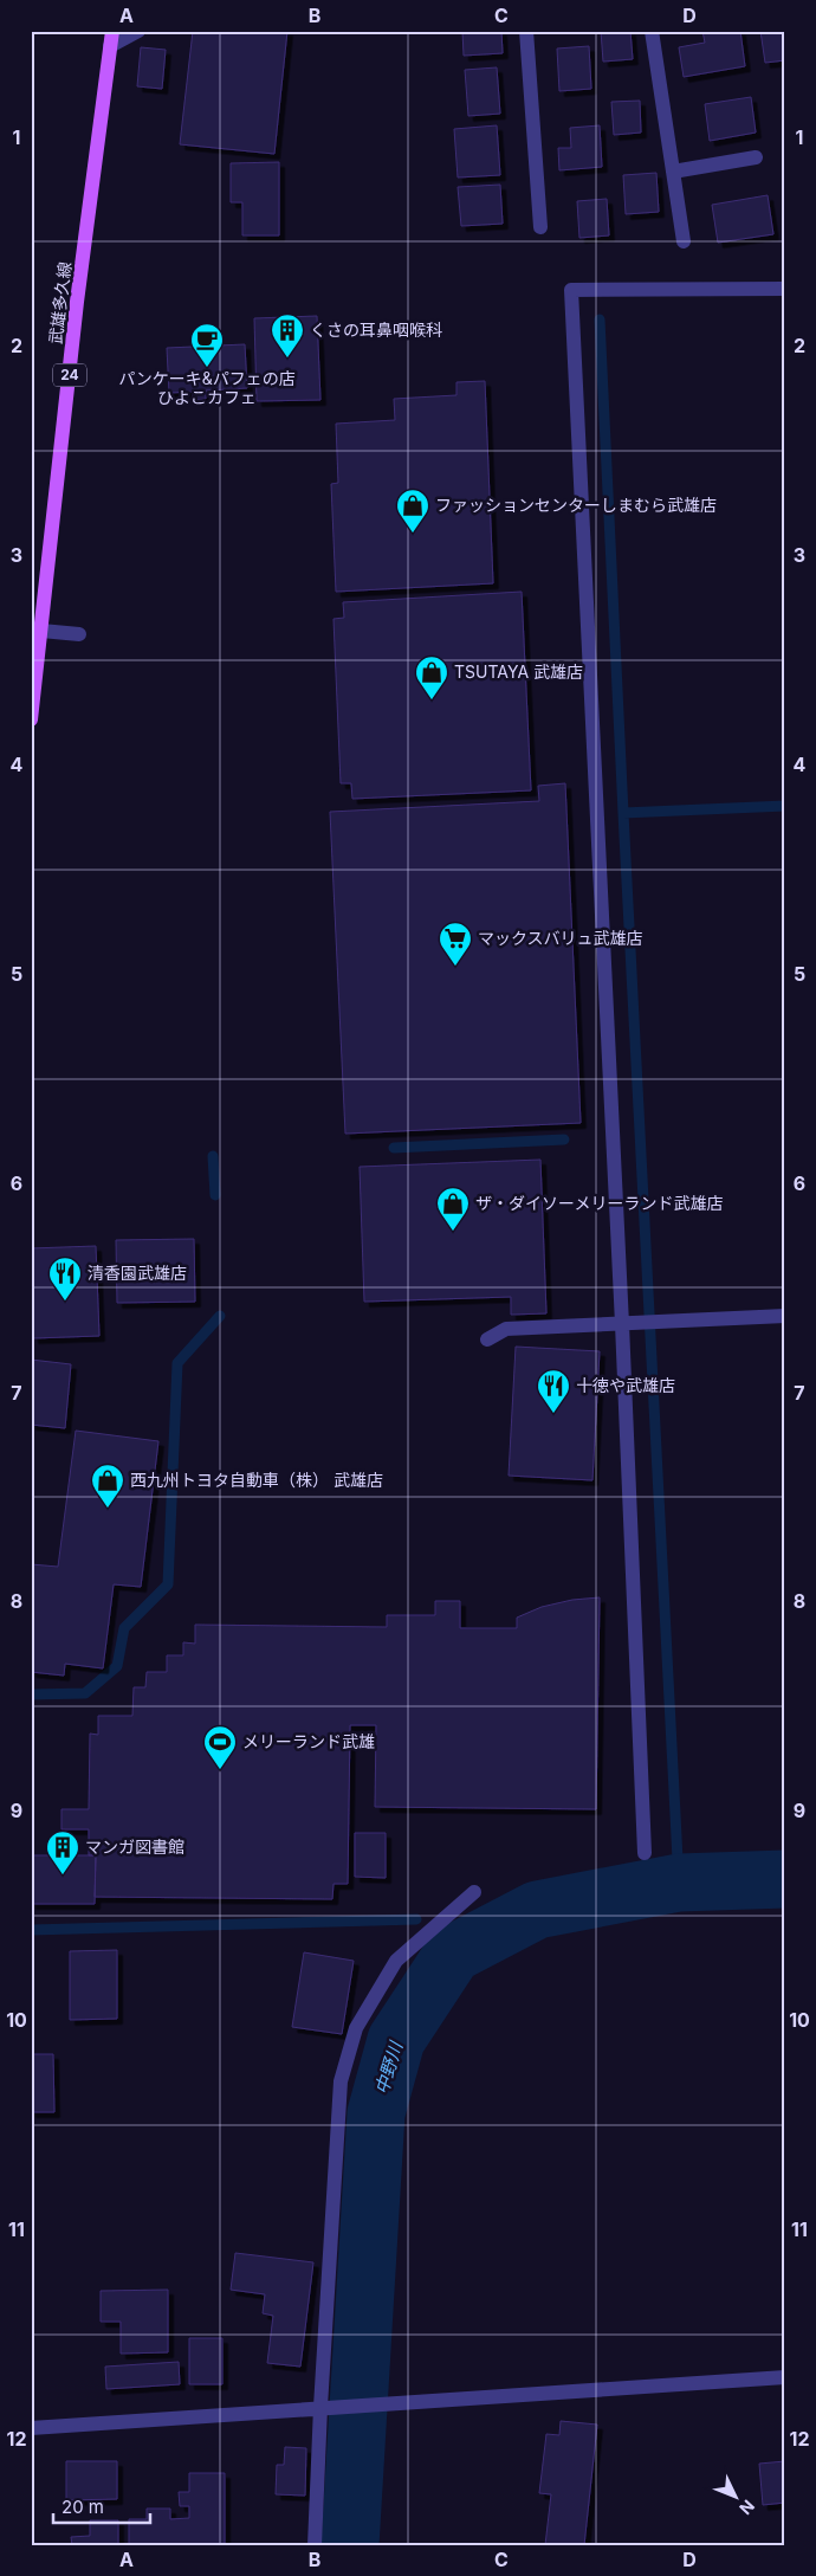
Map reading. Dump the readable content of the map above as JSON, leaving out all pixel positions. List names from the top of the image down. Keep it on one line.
{"streets":{"main road":["武雄多久線","24"]},"water":["中野川"],"places":{"building":["くさの耳鼻咽喉科","マンガ図書館"],"cafe":["パンケーキ&パフェの店 ひよこカフェ"],"shop":["ファッションセンターしまむら武雄店","TSUTAYA 武雄店","ザ・ダイソーメリーランド武雄店","西九州トヨタ自動車（株） 武雄店"],"supermarket":["マックスバリュ武雄店"],"restaurant":["清香園武雄店","十徳や武雄店"],"sports":["メリーランド武雄"]},"scale_bar":"20 m","north":"bottom right","grid":{"columns":["A","B","C","D"],"rows":["1","2","3","4","5","6","7","8","9","10","11","12"]}}
